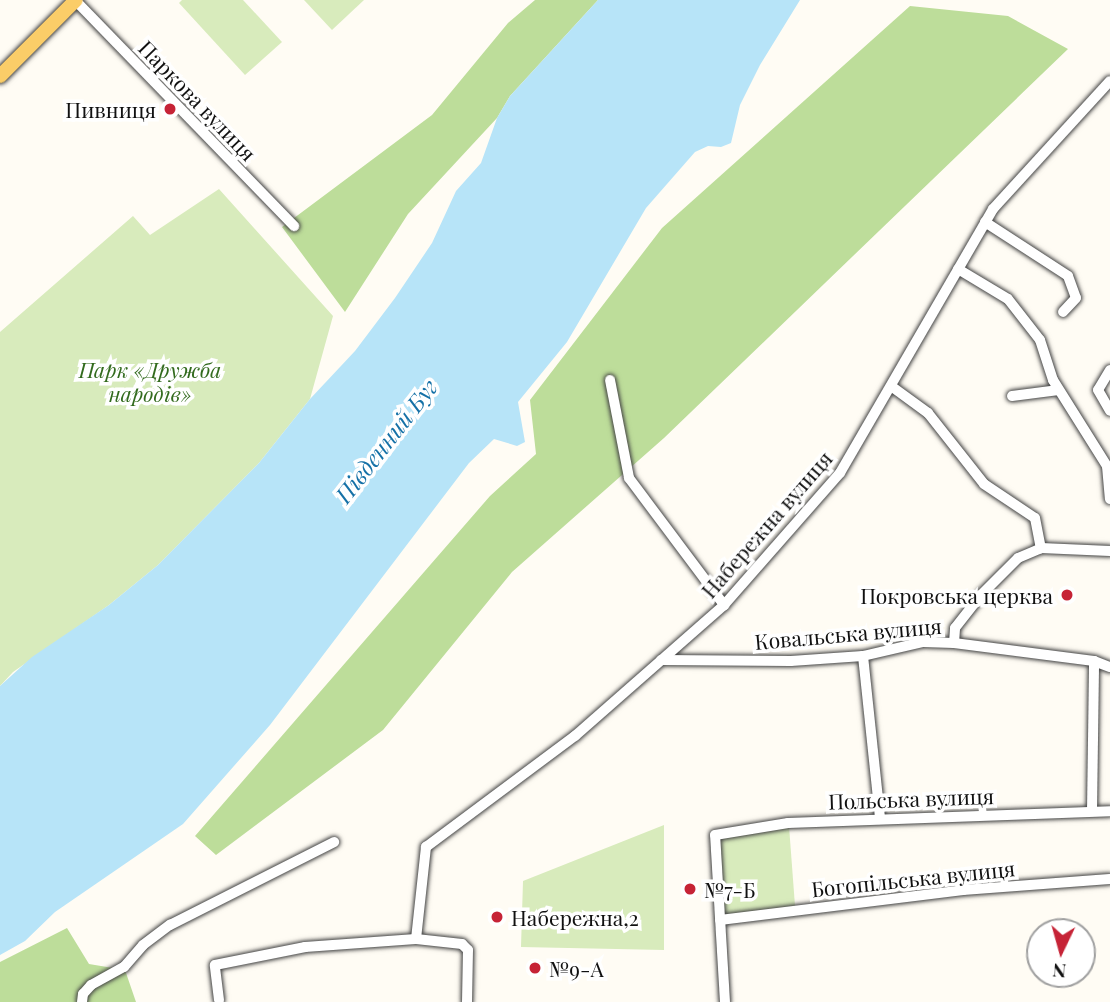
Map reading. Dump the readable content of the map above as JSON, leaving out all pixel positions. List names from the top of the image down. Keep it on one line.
{"streets":{"street":["Паркова вулиця","Набережна вулиця","Ковальська вулиця","Польська вулиця","Богопільська вулиця"]},"crossings":[["Набережна вулиця","Ковальська вулиця"],["Польська вулиця","Богопільська вулиця"]],"water":["Південний Буг"],"parks":["Парк «Дружба народів»"],"places":["Пивниця","Покровська церква","№7-Б","Набережна,2","№9-А"],"north":"bottom"}
